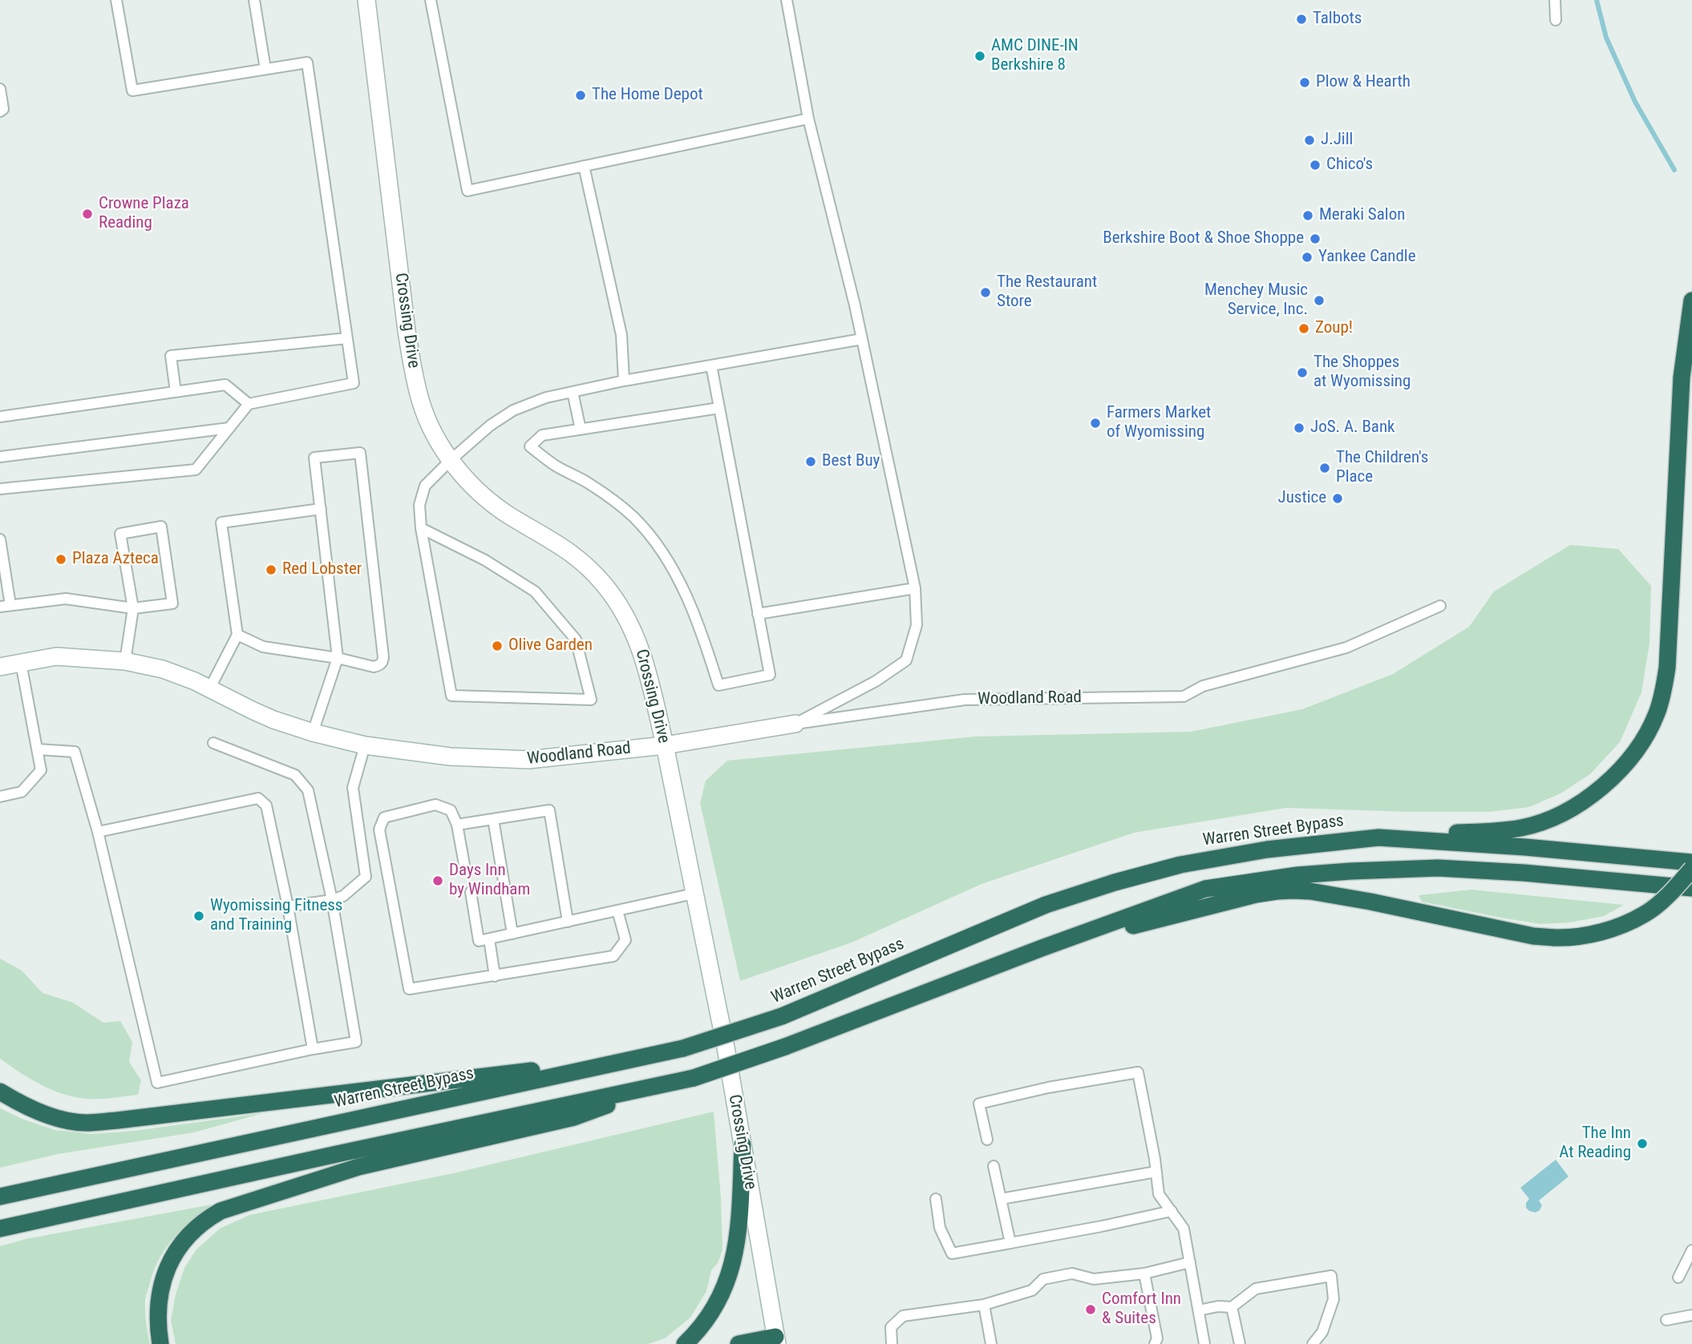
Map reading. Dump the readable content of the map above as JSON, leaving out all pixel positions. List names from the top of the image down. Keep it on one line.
{"streets":{"highway":["Warren Street Bypass"],"main road":["Crossing Drive","Woodland Road"]},"crossings":[["Crossing Drive","Woodland Road"]],"places":["Talbots","AMC DINE-IN Berkshire 8","Plow & Hearth","The Home Depot","J.Jill","Chico's","Crowne Plaza Reading","Meraki Salon","Berkshire Boot & Shoe Shoppe","Yankee Candle","The Restaurant Store","Menchey Music Service, Inc.","Zoup!","The Shoppes at Wyomissing","Farmers Market of Wyomissing","JoS. A. Bank","Best Buy","The Children's Place","Justice","Plaza Azteca","Red Lobster","Olive Garden","Days Inn by Windham","Wyomissing Fitness and Training","The Inn At Reading","Comfort Inn & Suites"]}
